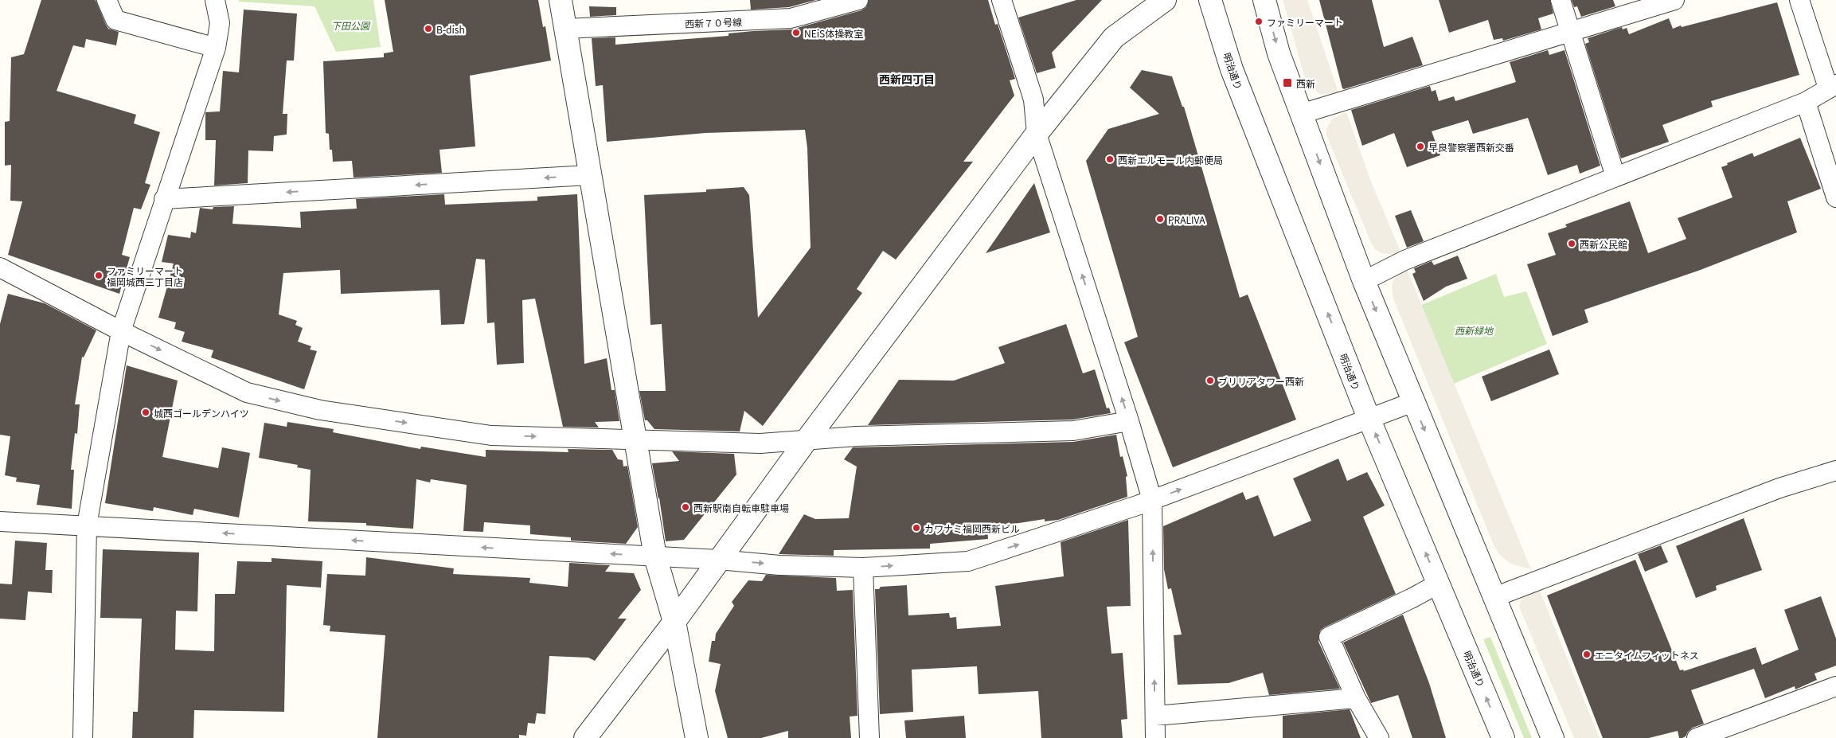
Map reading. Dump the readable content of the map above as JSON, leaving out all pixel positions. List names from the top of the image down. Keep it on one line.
{"streets":{"street":["西新７０号線","明治通り"]},"districts":["西新四丁目"],"parks":["下田公園","西新緑地"],"places":{"other":["ファミリーマート","B-dish","NEiS体操教室","早良警察署西新交番","西新エルモール内郵便局","PRALIVA","西新公民館","ファミリーマート 福岡城西三丁目店","ブリリアタワー西新","城西ゴールデンハイツ","西新駅南自転車駐車場","カワナミ福岡西新ビル","エニタイムフィットネス"],"transit":["西新"]}}
